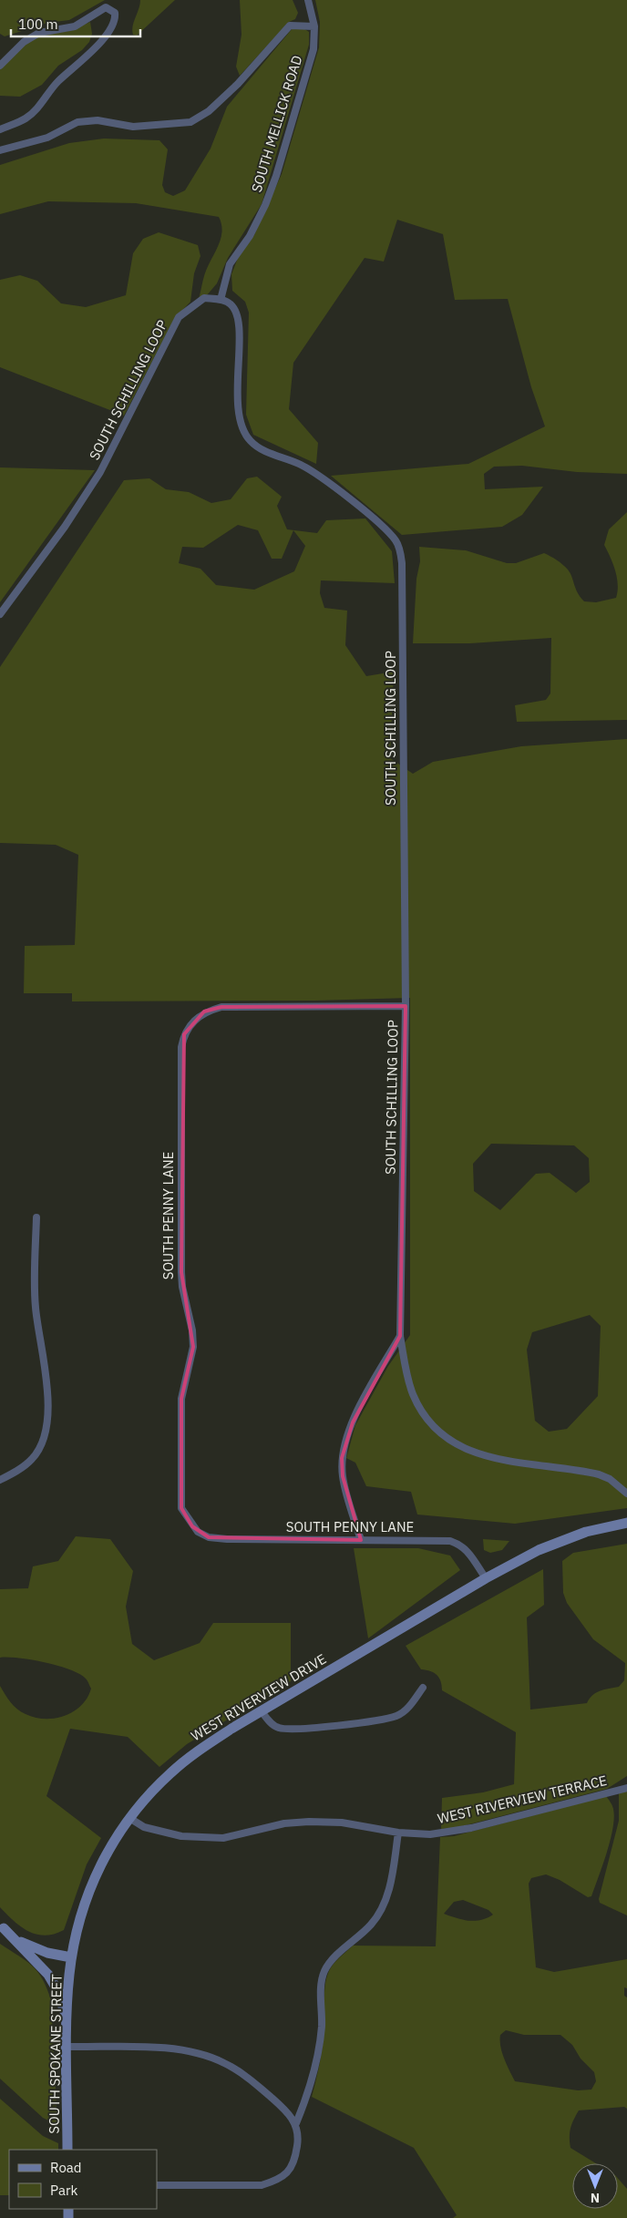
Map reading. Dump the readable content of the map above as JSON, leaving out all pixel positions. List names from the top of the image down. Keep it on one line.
{"streets":{"street":["SOUTH MELLICK ROAD","SOUTH SCHILLING LOOP","SOUTH PENNY LANE","WEST RIVERVIEW DRIVE","WEST RIVERVIEW TERRACE","SOUTH SPOKANE STREET"]},"crossings":[["SOUTH MELLICK ROAD","SOUTH SCHILLING LOOP"],["SOUTH SCHILLING LOOP","SOUTH PENNY LANE"],["SOUTH PENNY LANE","WEST RIVERVIEW DRIVE"],["WEST RIVERVIEW DRIVE","WEST RIVERVIEW TERRACE"],["WEST RIVERVIEW DRIVE","SOUTH SPOKANE STREET"]],"legend":["Road","Park"],"scale_bar":"100 m","north":"bottom"}
